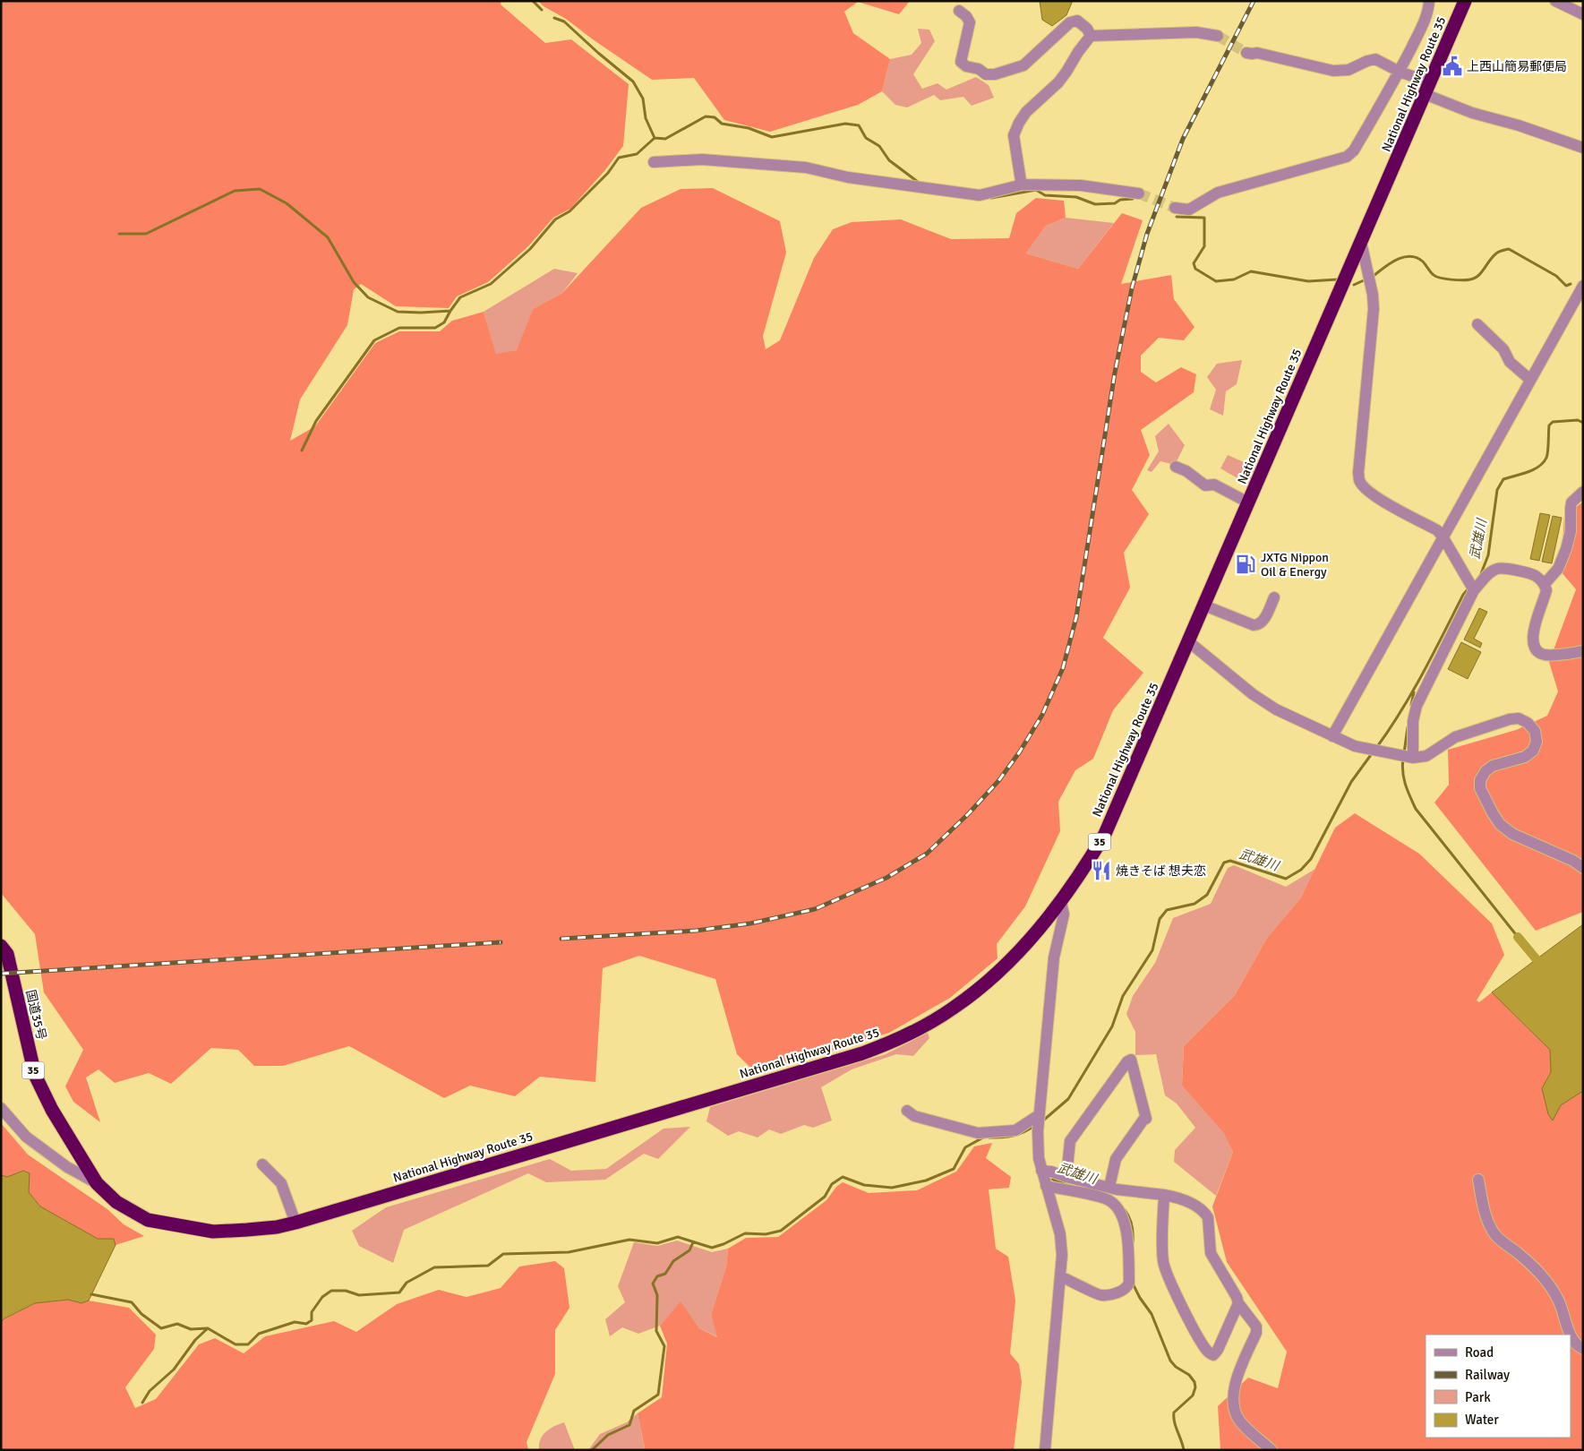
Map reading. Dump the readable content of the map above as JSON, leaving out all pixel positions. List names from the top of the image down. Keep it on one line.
{"streets":{"highway":["National Highway Route 35","35","国道35号"]},"crossings":[["National Highway Route 35","35"],["National Highway Route 35","国道35号"],["35","国道35号"]],"water":["武雄川"],"places":{"public building":["上西山簡易郵便局"],"fuel station":["JXTG Nippon Oil & Energy"],"restaurant":["焼きそば 想夫恋"]},"legend":["Road","Railway","Park","Water"]}
